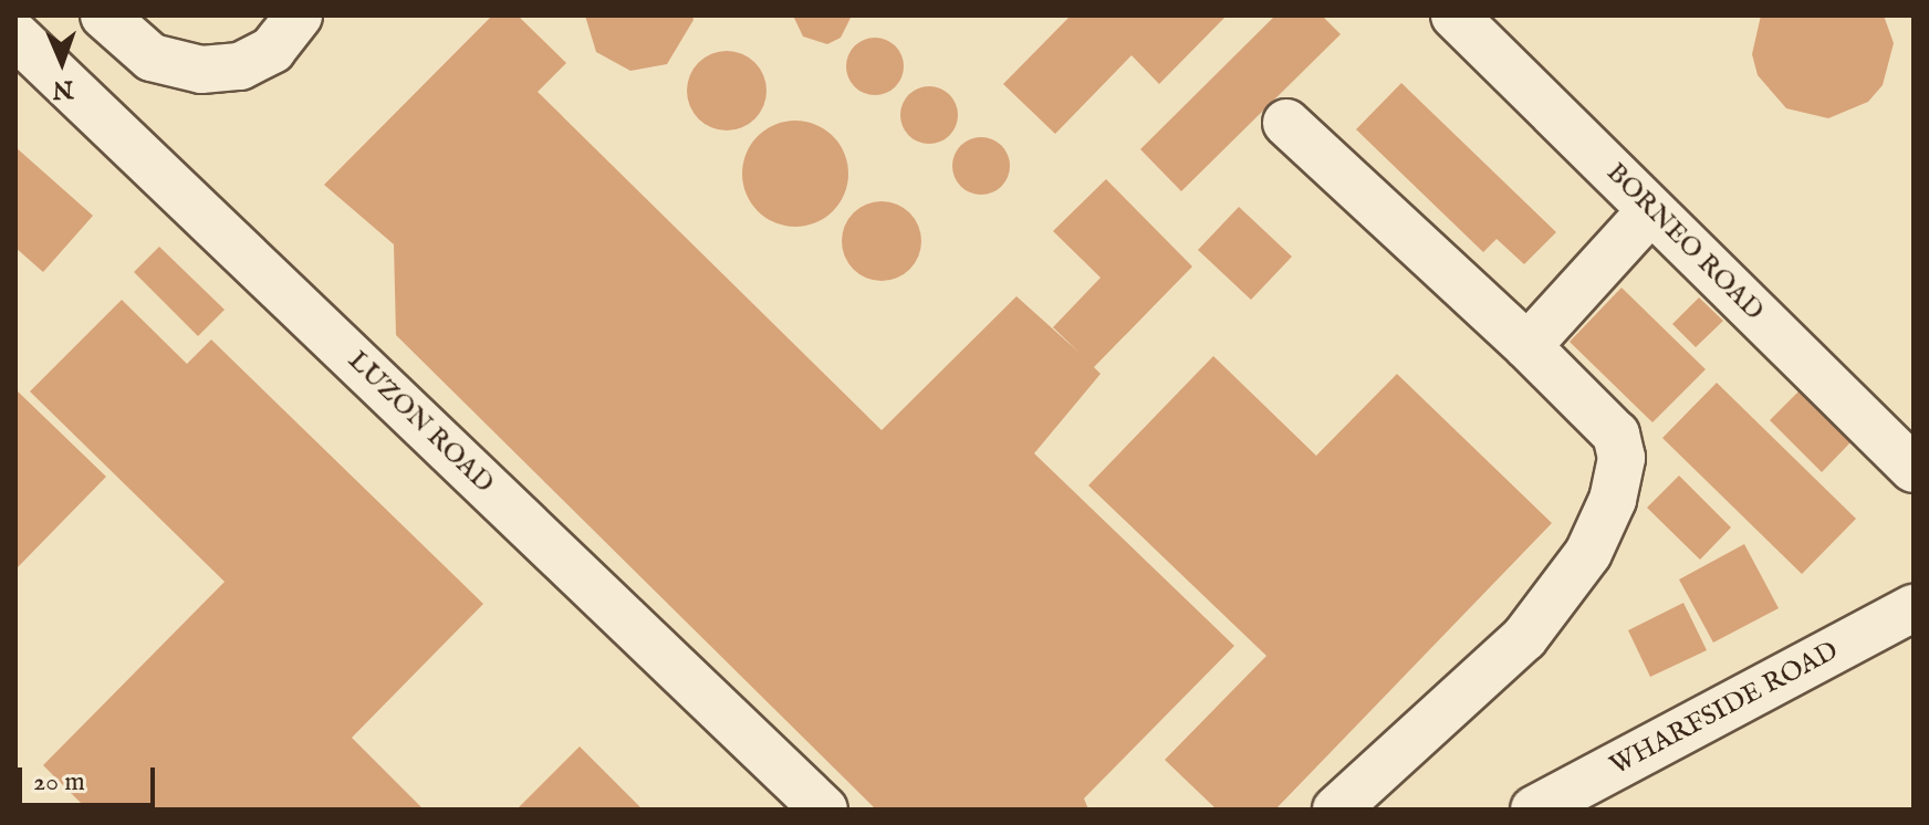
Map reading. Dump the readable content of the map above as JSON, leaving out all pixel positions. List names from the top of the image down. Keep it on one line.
{"streets":{"street":["BORNEO ROAD","LUZON ROAD","WHARFSIDE ROAD"]},"scale_bar":"20 m","north":"bottom"}
